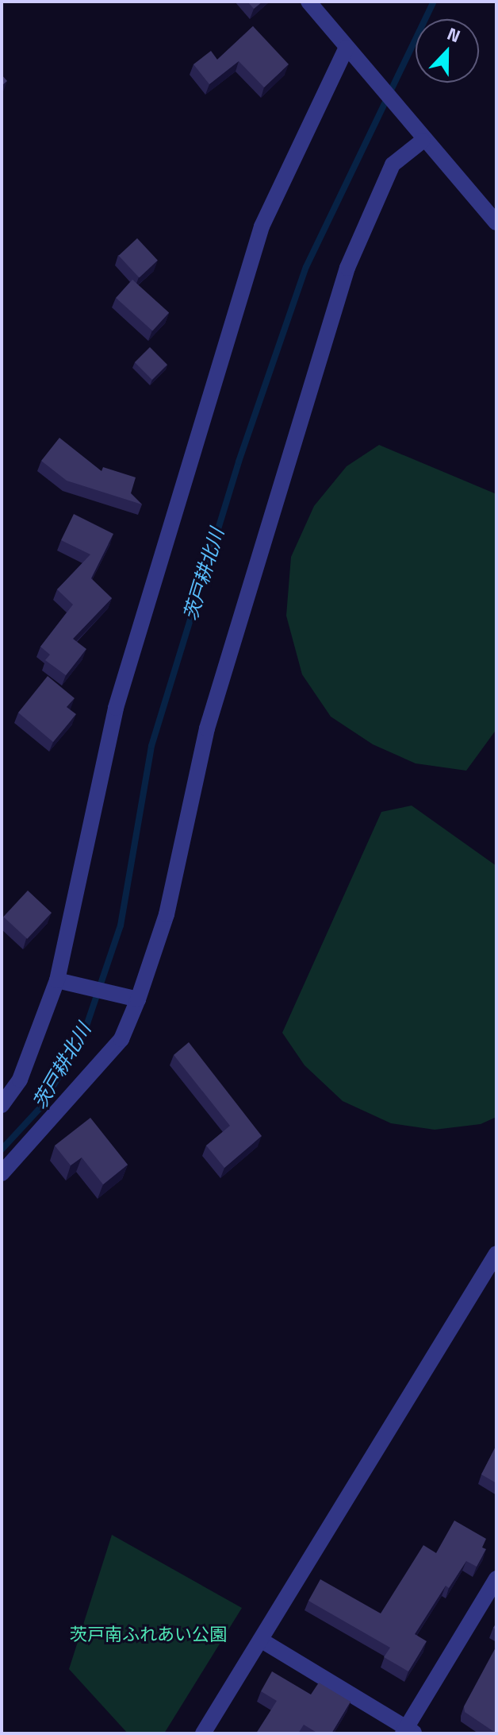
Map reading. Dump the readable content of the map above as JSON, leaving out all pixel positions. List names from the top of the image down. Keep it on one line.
{"water":["茨戸耕北川"],"parks":["茨戸南ふれあい公園"],"north":"top"}
